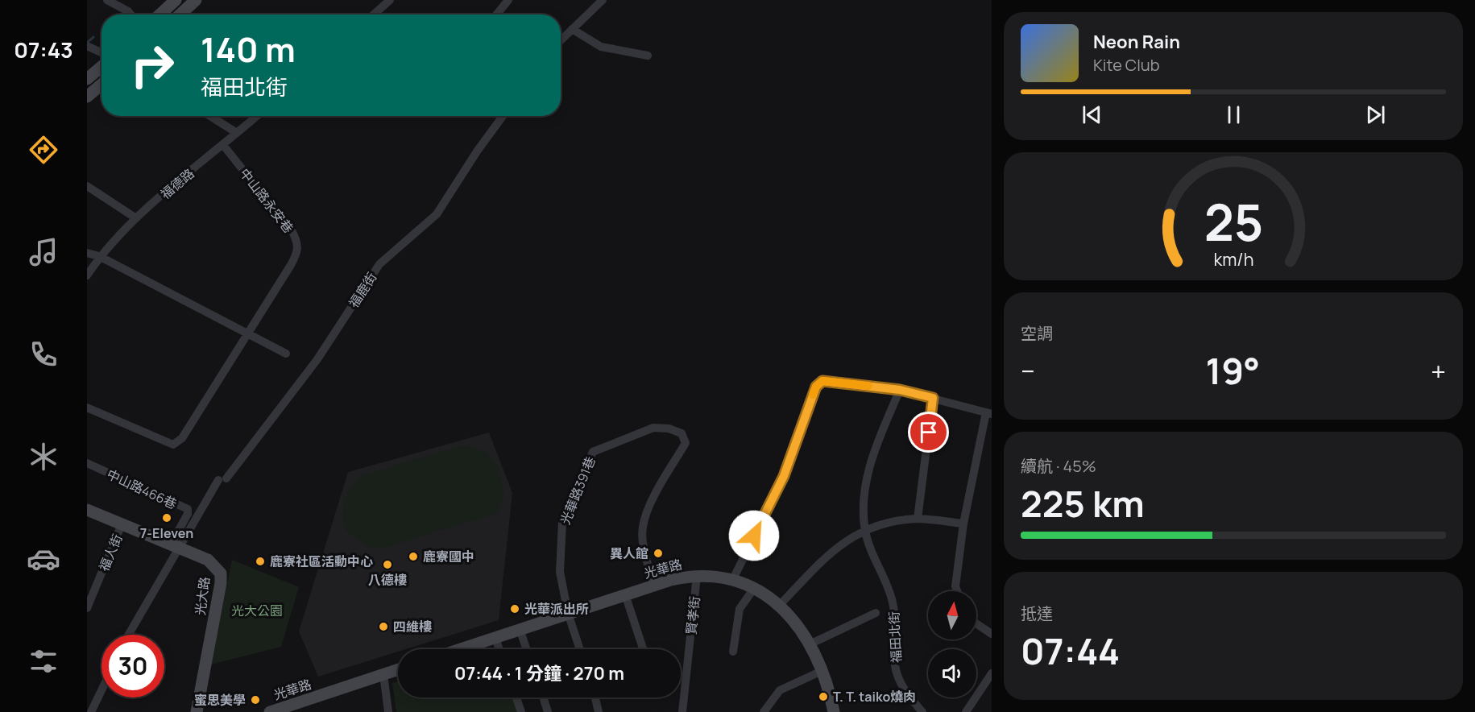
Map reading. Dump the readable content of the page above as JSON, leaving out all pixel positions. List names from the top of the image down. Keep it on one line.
{"streets":{"street":["福德路","中山路永安巷","福鹿街","中山路466巷","光華路391巷","福人街","光華路","光大路","賢孝街","福田北街"]},"crossings":[["福德路","中山路永安巷"],["福鹿街","中山路466巷"],["福鹿街","光大路"],["中山路466巷","光大路"],["光華路391巷","光華路"],["福人街","光大路"],["光華路","賢孝街"]],"parks":["光大公園"],"places":["7-Eleven","異人館","鹿寮國中","鹿寮社區活動中心","八德樓","光華派出所","四維樓","T. T. taiko燒肉","蜜思美學"],"north":"top","page":{"tabs":"07:43","turn":["140 m","福田北街"],"song":["Neon Rain","Kite Club"],"tile":["空調",["續航 · 45%","225 km"],["抵達","07:44"]],"heat":["−","19°","+"],"limit":"30","trip":"07:44 · 1 分鐘 · 270 m","gauge":["25","km/h"]}}
